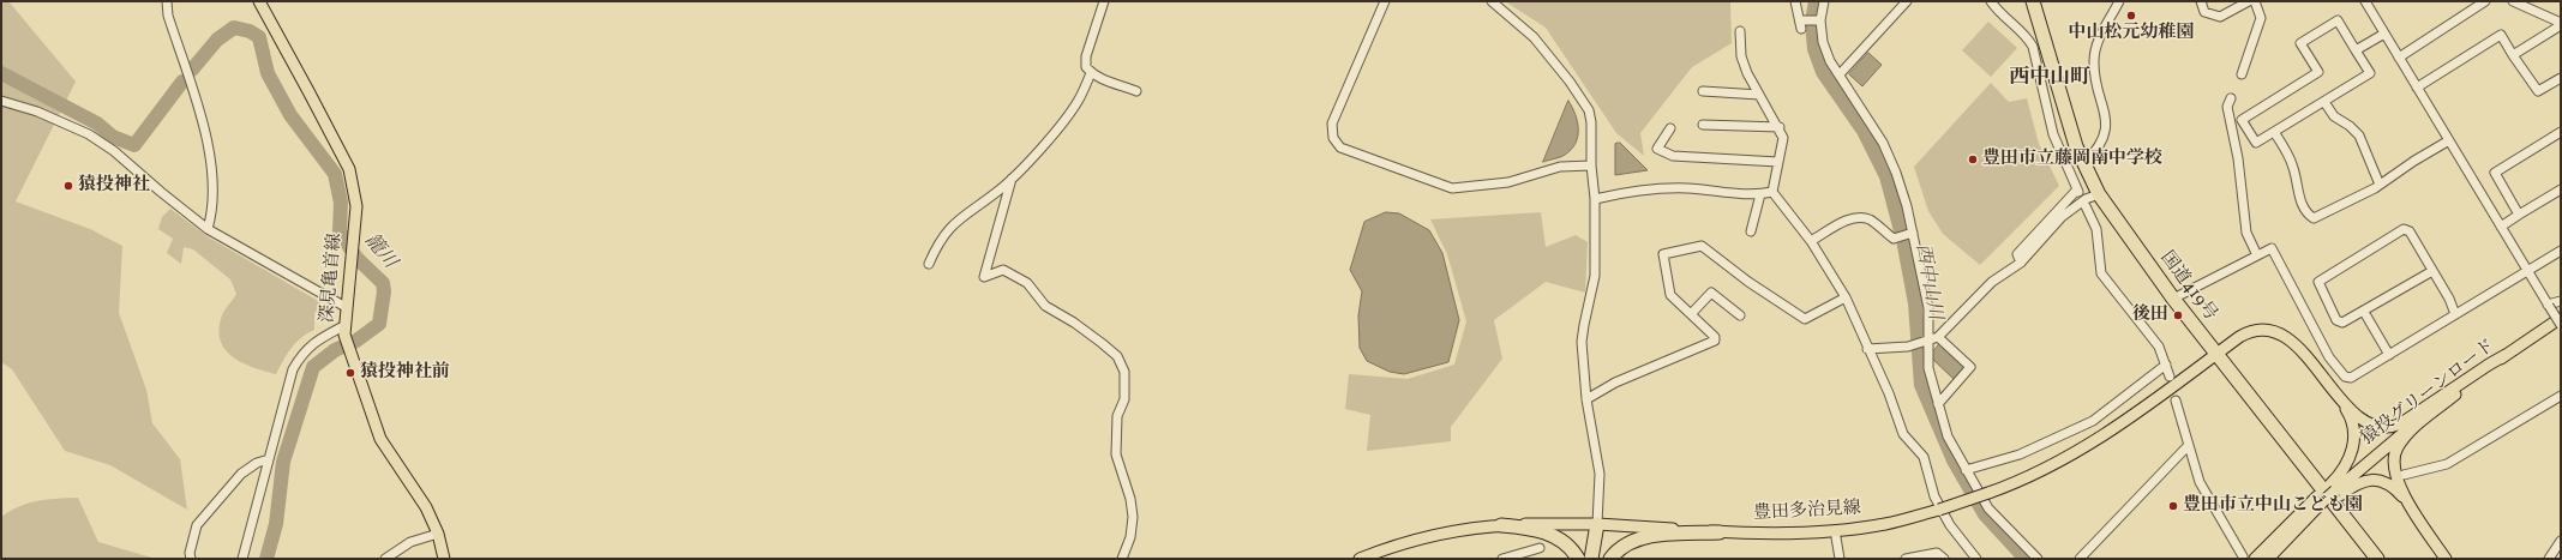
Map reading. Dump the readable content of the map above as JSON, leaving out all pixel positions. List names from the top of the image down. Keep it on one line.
{"streets":{"highway":["国道419号"],"main road":["深見亀首線","猿投グリーンロード","豊田多治見線"]},"crossings":[["国道419号","豊田多治見線"]],"districts":["西中山町"],"water":["籠川","西中山川"],"places":["中山松元幼稚園","豊田市立藤岡南中学校","猿投神社","後田","猿投神社前","豊田市立中山こども園"]}
